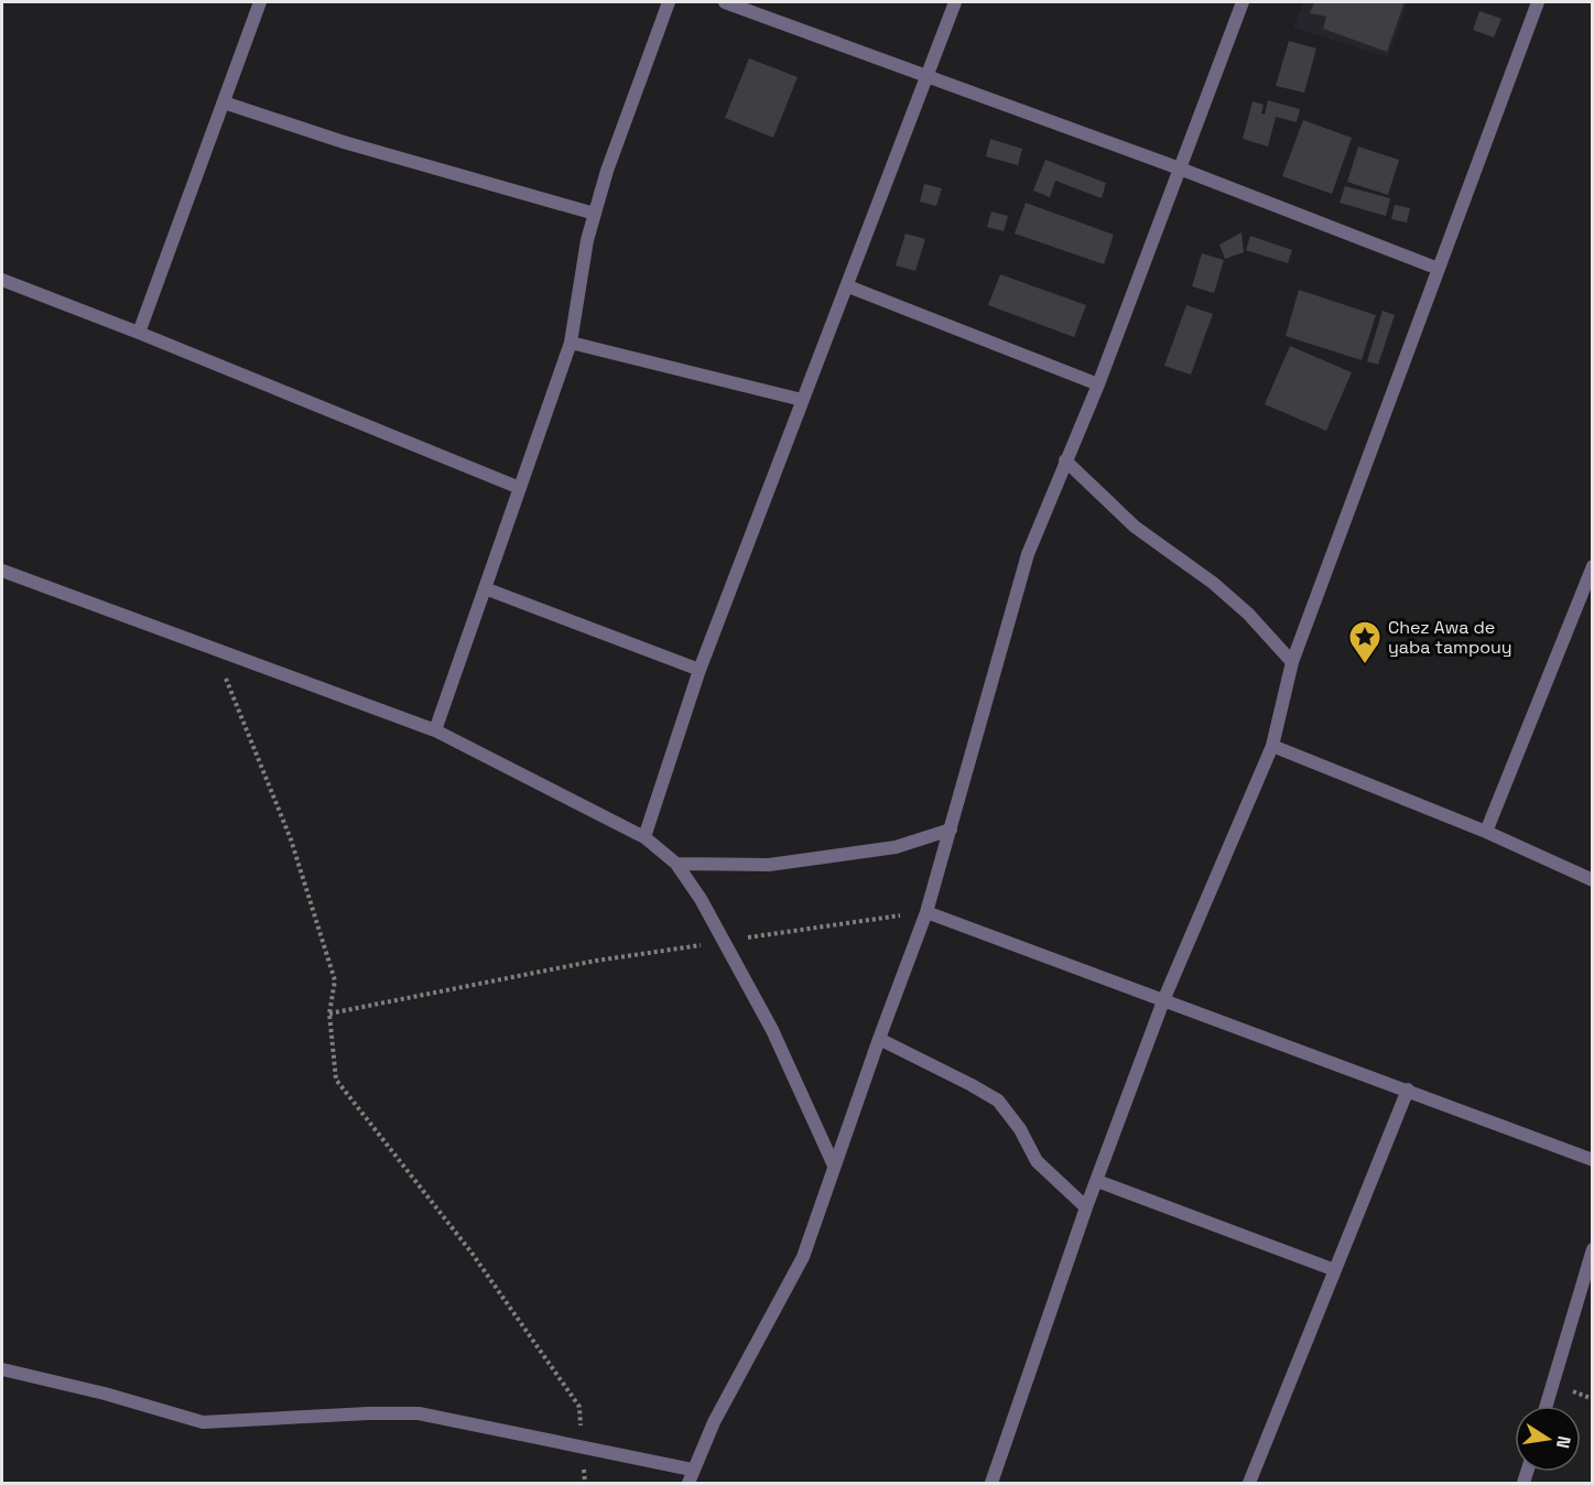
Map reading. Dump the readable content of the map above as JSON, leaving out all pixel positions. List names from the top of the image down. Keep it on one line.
{"places":{"place":["Chez Awa de yaba tampouy"]},"north":"right"}
